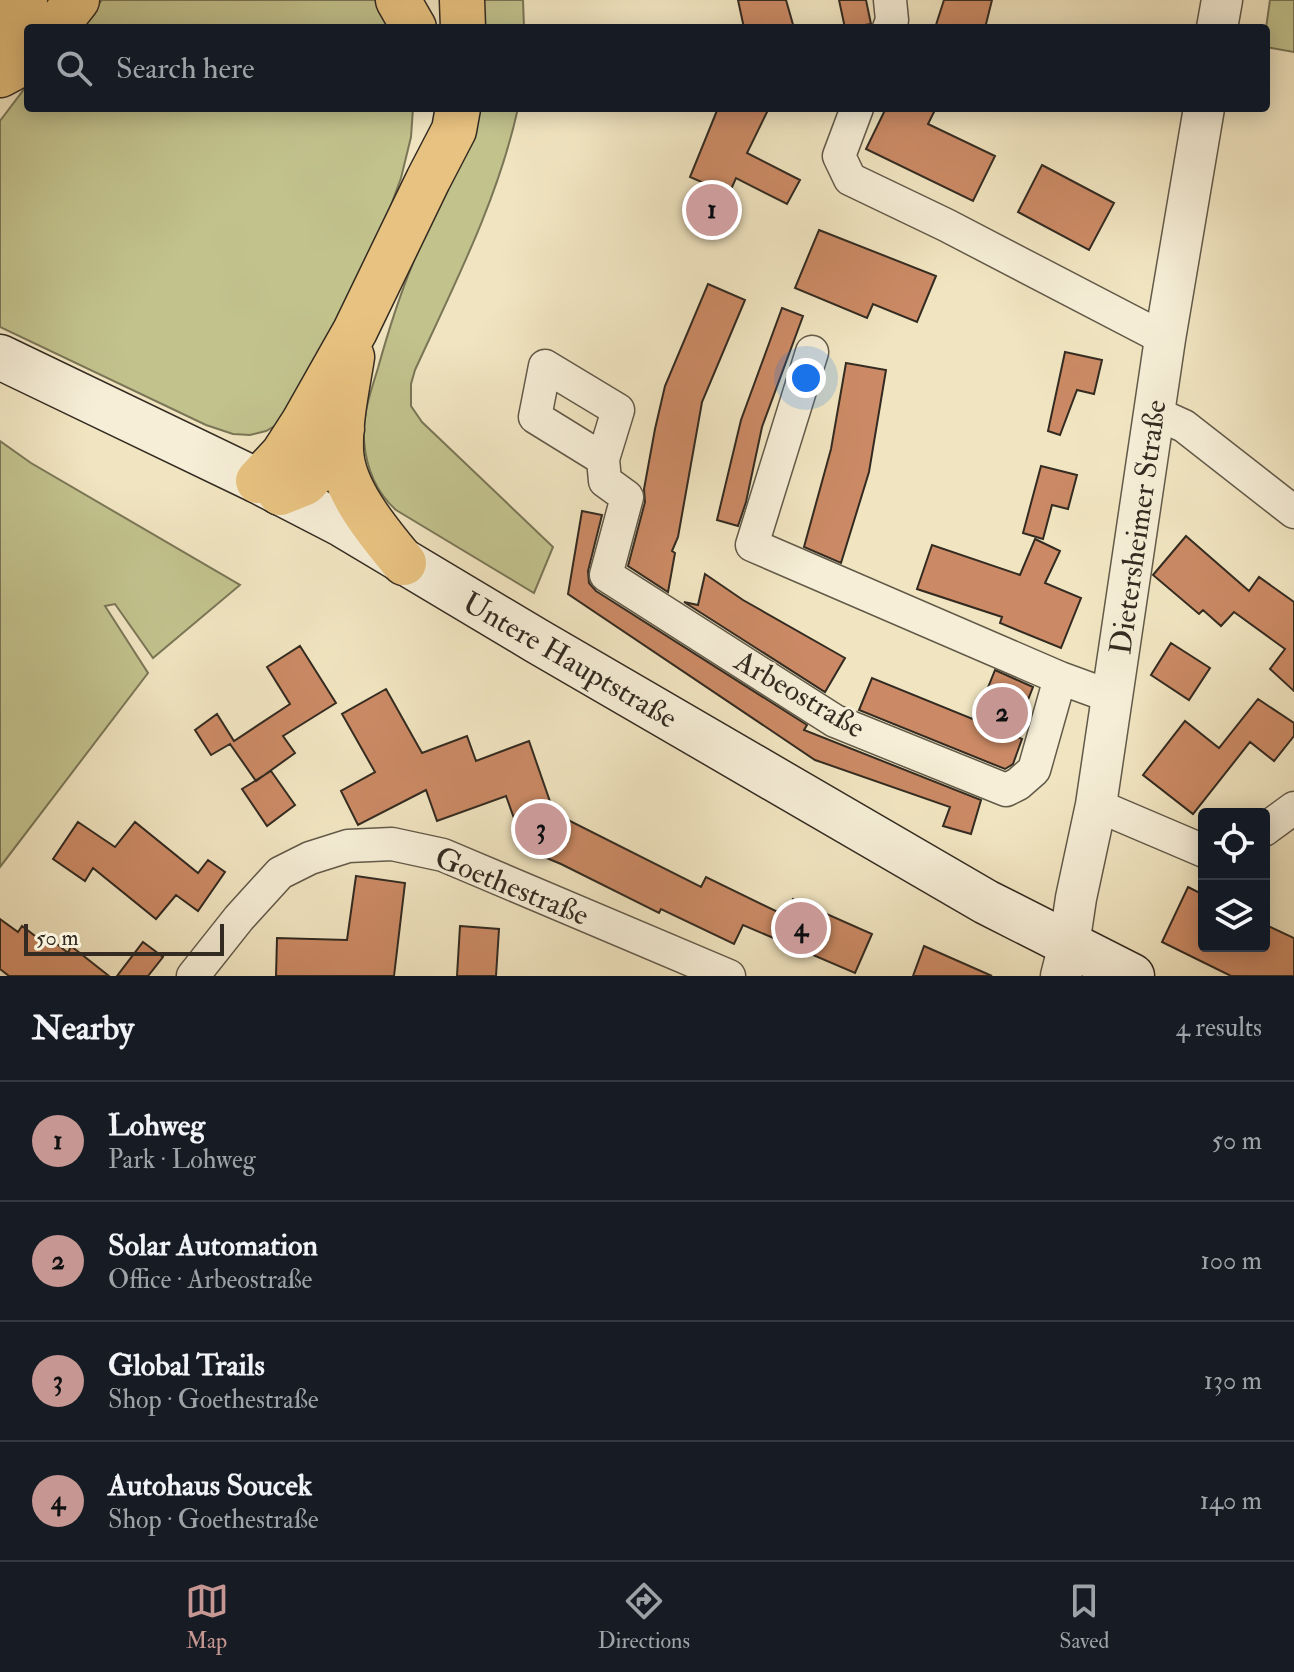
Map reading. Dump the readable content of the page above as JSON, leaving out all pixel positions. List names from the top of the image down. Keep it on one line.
{"streets":{"main road":["Untere Hauptstraße"],"street":["Dietersheimer Straße","Arbeostraße","Goethestraße"]},"crossings":[["Dietersheimer Straße","Untere Hauptstraße"]],"scale_bar":"50 m","page":{"search":"Search here","pins":["1","2","3","4"],"scale":"50 m","heading":["Nearby","4 results"],"list":[{"mark":"1","name":"Lohweg","note":"Park · Lohweg","value":"50 m"},{"mark":"2","name":"Solar Automation","note":"Office · Arbeostraße","value":"100 m"},{"mark":"3","name":"Global Trails","note":"Shop · Goethestraße","value":"130 m"},{"mark":"4","name":"Autohaus Soucek","note":"Shop · Goethestraße","value":"140 m"}],"nav":["Map","Directions","Saved"]}}
